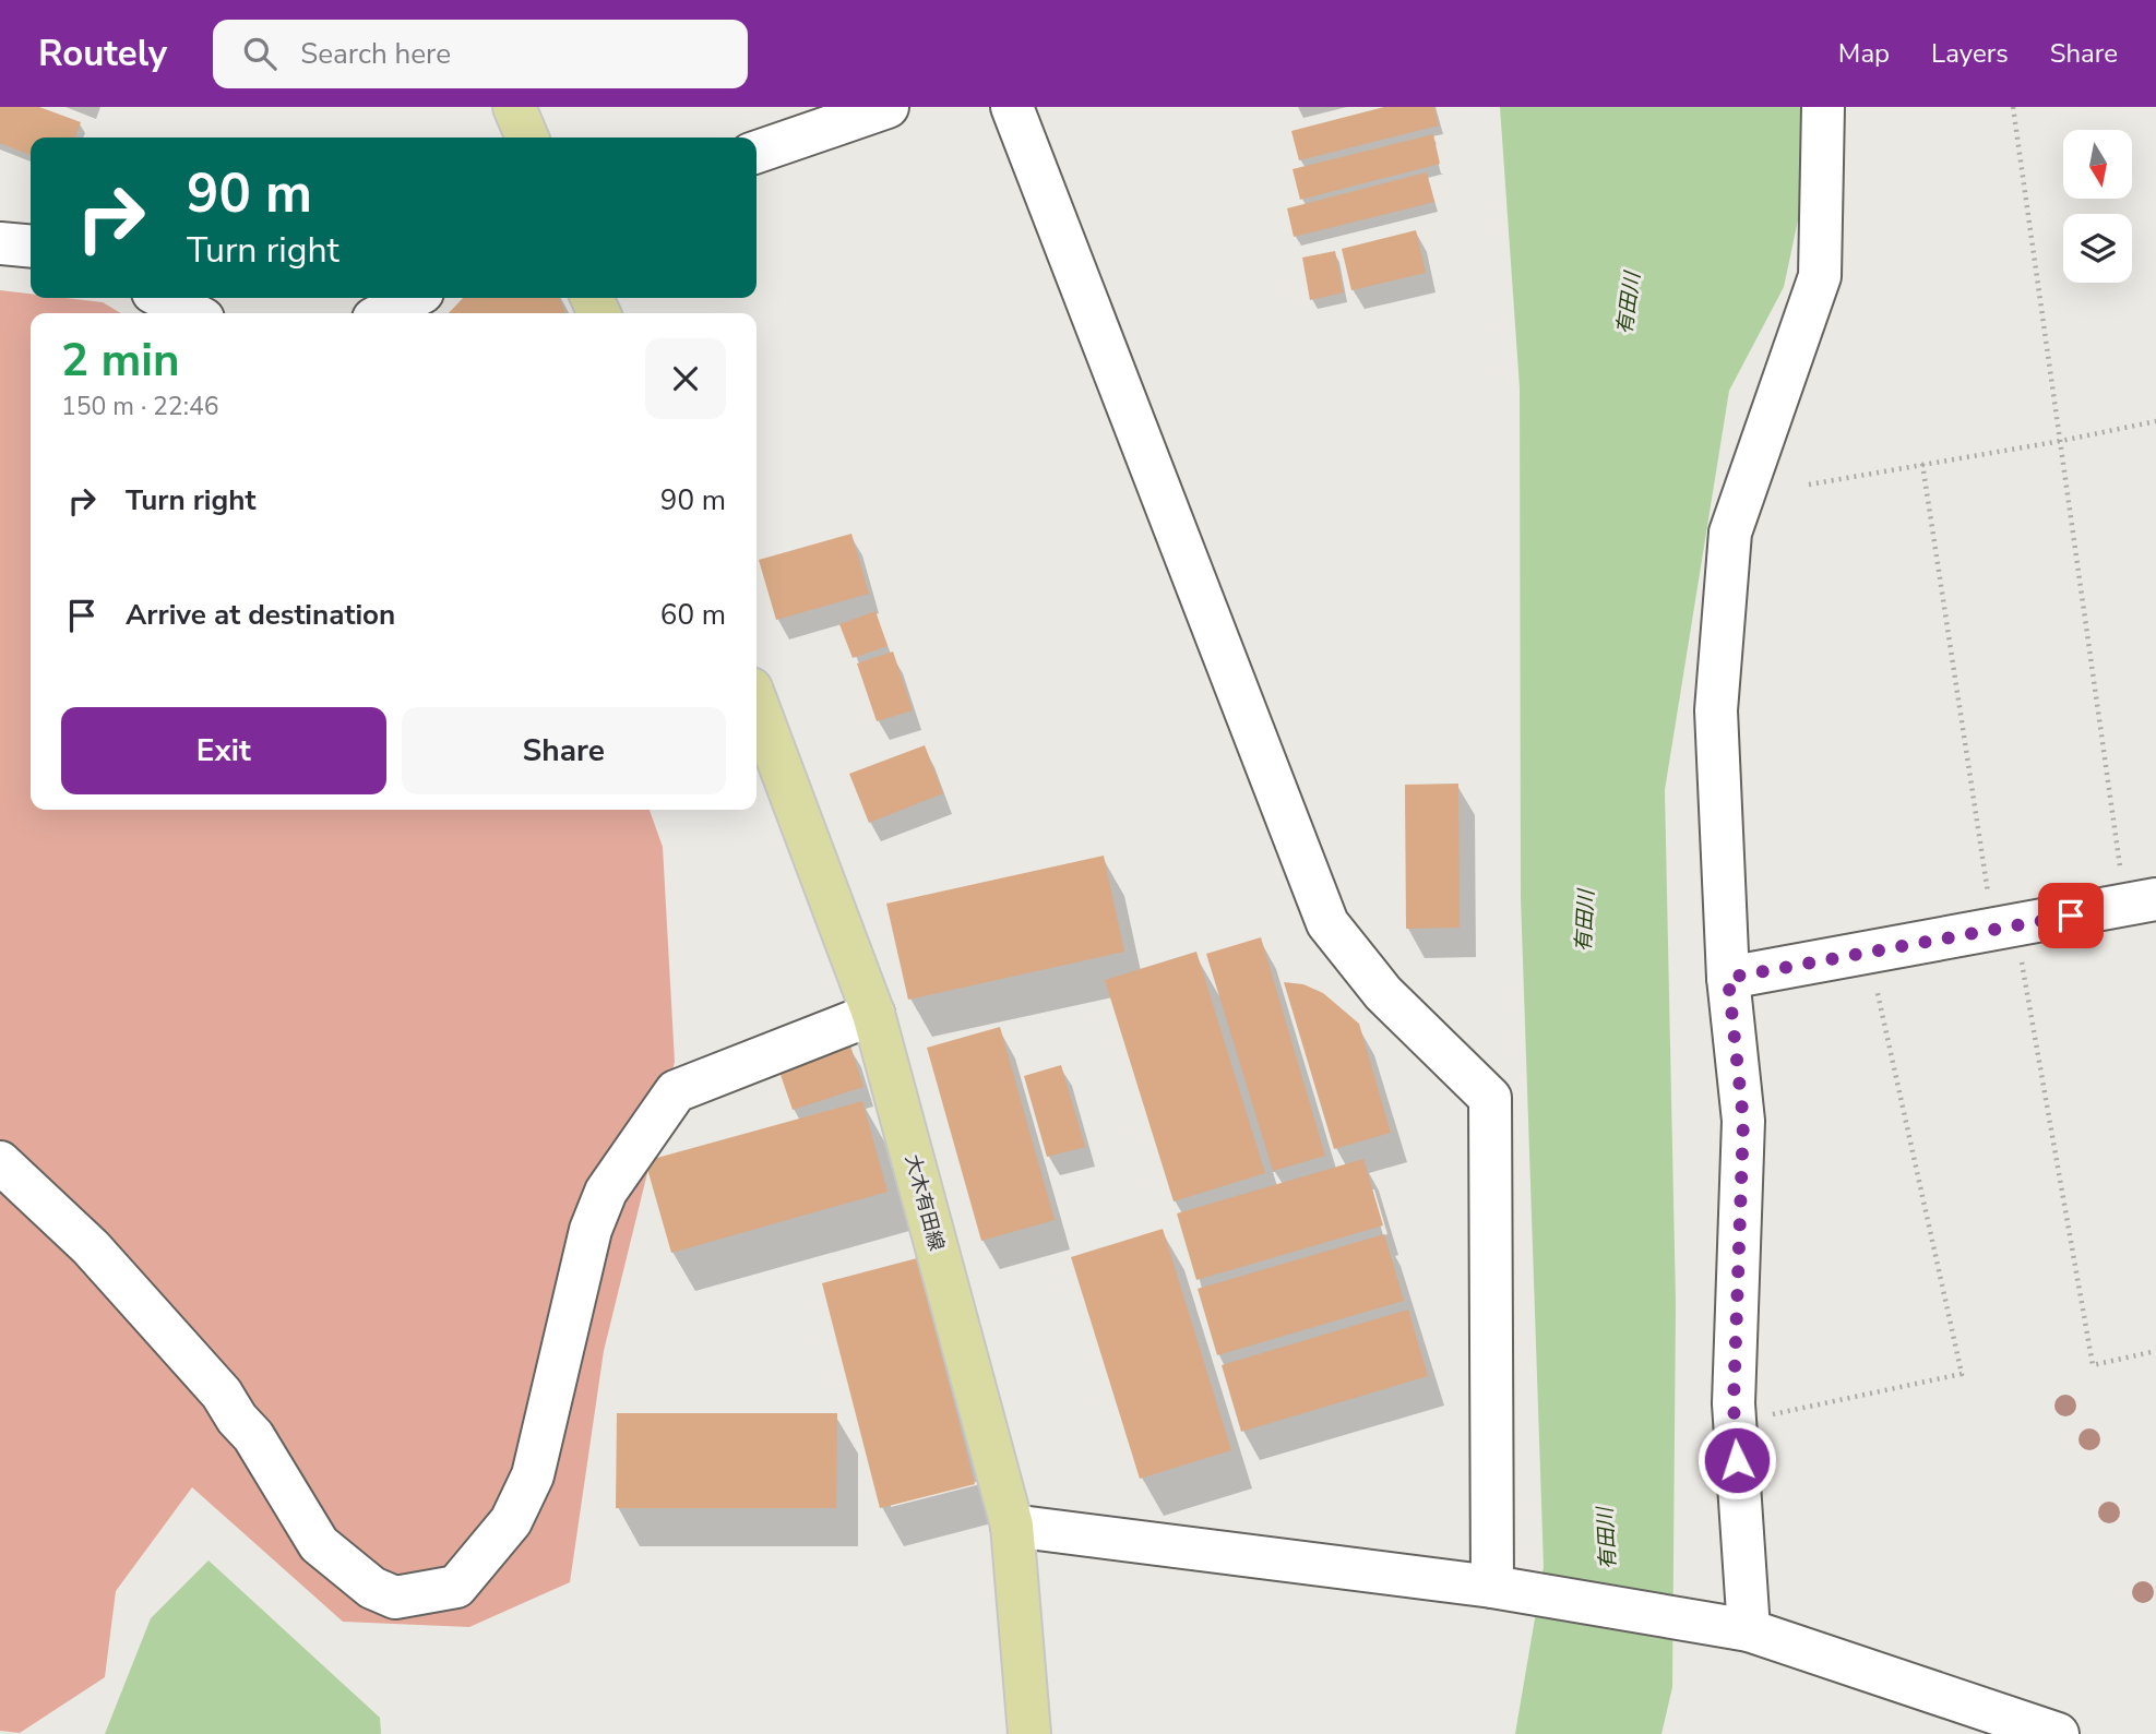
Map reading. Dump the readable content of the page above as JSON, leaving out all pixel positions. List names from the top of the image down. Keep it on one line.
{"streets":{"main road":["大木有田線"]},"water":["有田川"],"north":"bottom","page":{"header":"Routely","search":"Search here","nav":["Map","Layers","Share"],"turn":["90 m","Turn right"],"heading":["2 min","150 m · 22:46"],"list":[{"name":"Turn right","value":"90 m"},{"name":"Arrive at destination","value":"60 m"}],"buttons":["Exit","Share"]}}
